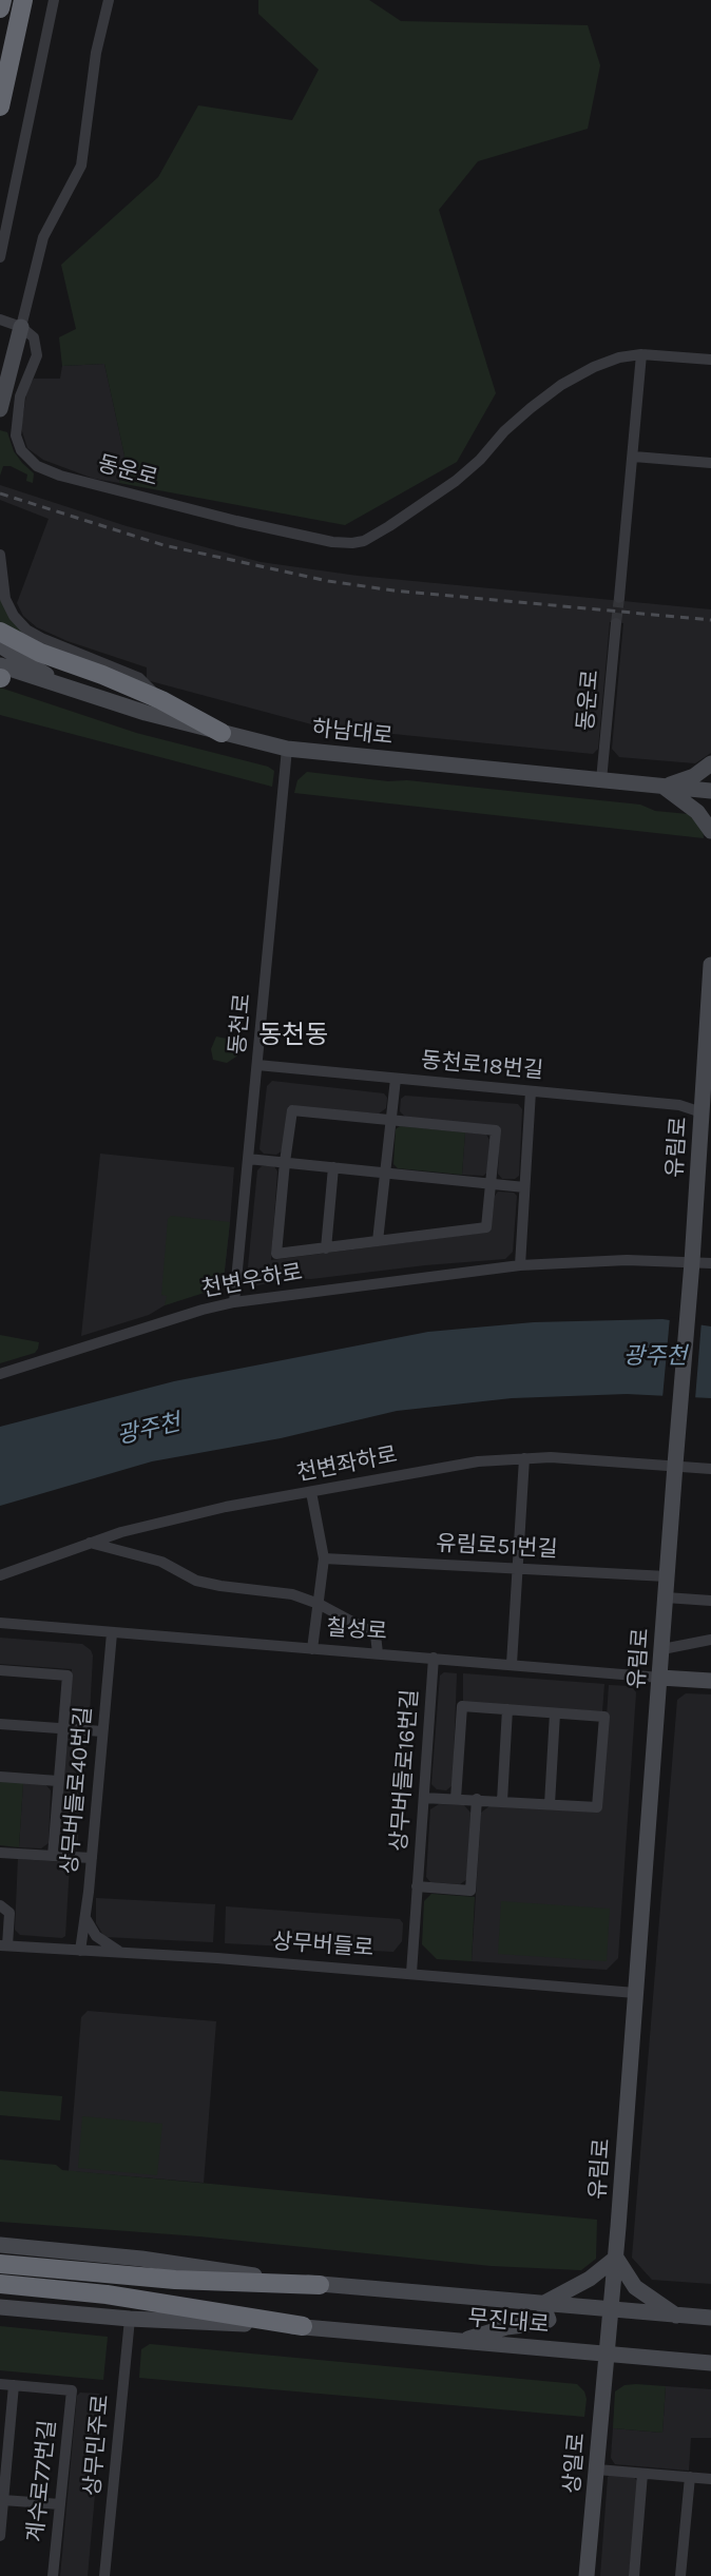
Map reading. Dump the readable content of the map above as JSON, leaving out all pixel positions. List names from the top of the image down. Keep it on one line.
{"streets":{"highway":["무진대로"],"street":["동운로","하남대로","동천로","동천로18번길","유림로","천변우하로","천변좌하로","유림로51번길","칠성로","상무버들로16번길","상무버들로40번길","상무버들로","상무민주로","상일로","계수로77번길"]},"crossings":[["동운로","하남대로"],["하남대로","동천로"],["동천로","동천로18번길"],["동천로","천변우하로"],["동천로18번길","유림로"],["유림로","천변우하로"],["유림로","천변좌하로"],["유림로","유림로51번길"],["유림로","칠성로"],["유림로","상무버들로"],["유림로","무진대로"],["유림로","상일로"],["칠성로","상무버들로16번길"],["칠성로","상무버들로40번길"],["상무버들로16번길","상무버들로"],["상무버들로40번길","상무버들로"],["무진대로","상무민주로"],["무진대로","상일로"]],"districts":["동천동"],"water":["광주천"]}
